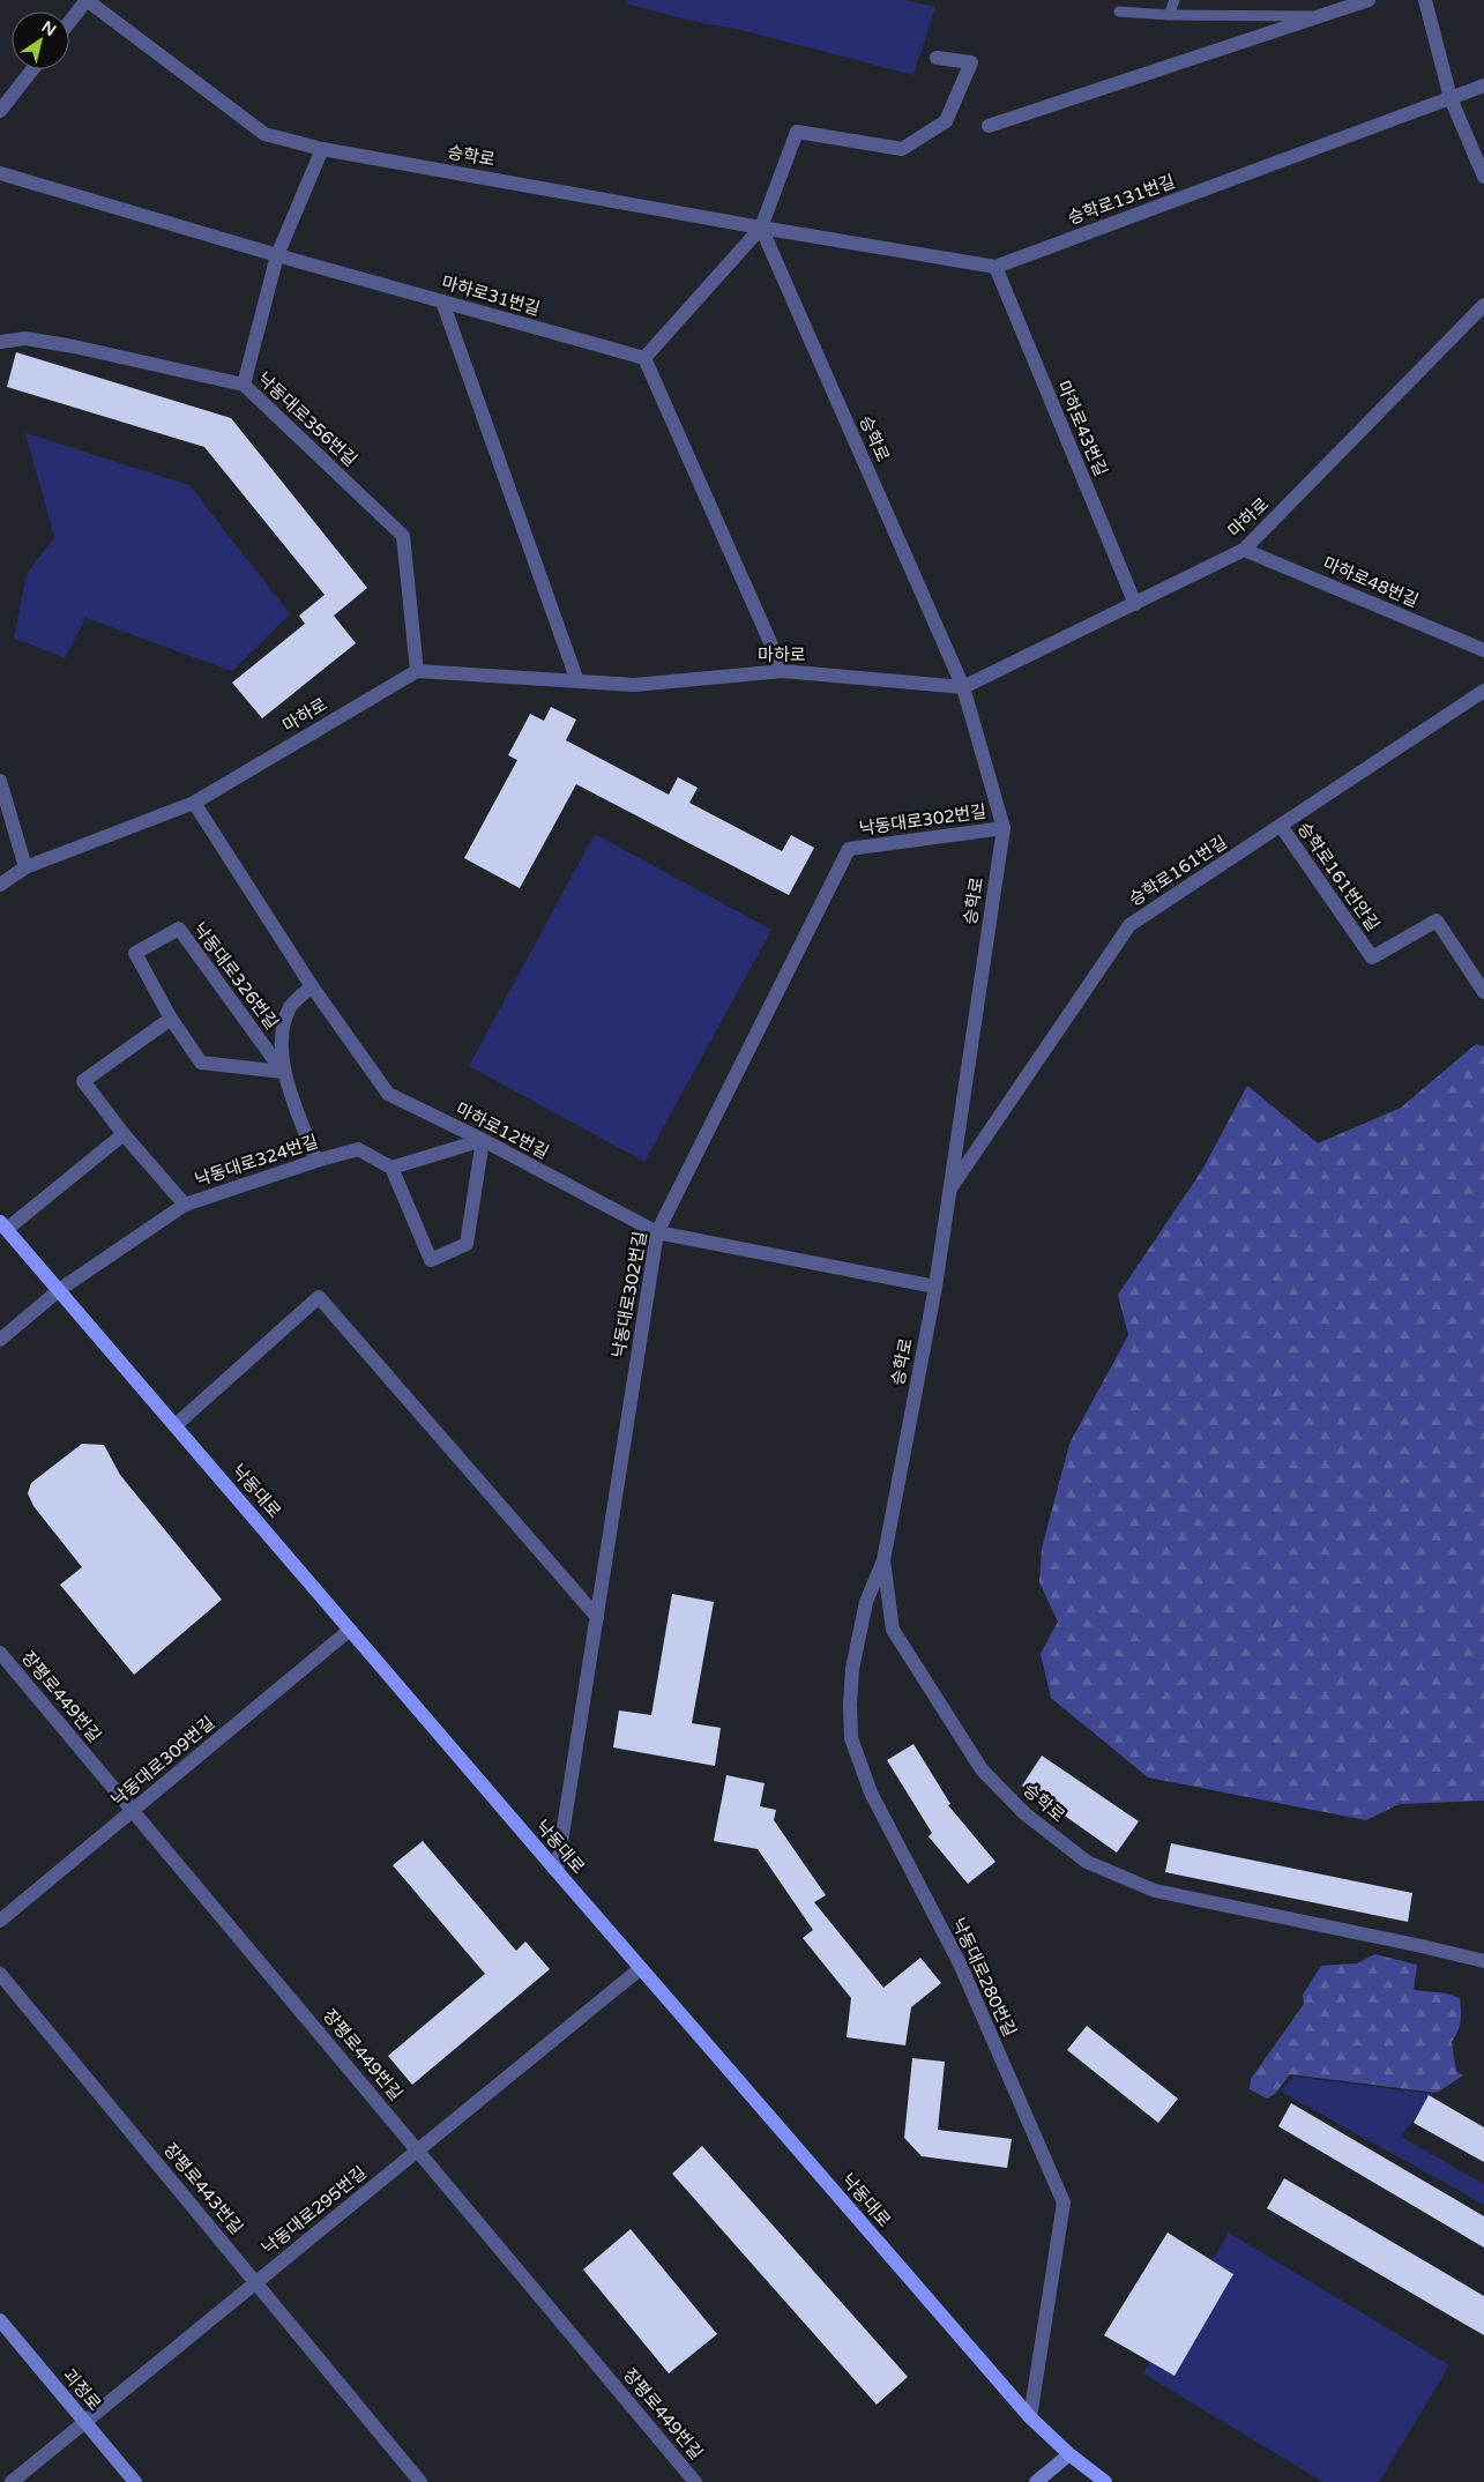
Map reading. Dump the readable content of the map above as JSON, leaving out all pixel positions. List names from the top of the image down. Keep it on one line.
{"streets":{"main road":["낙동대로","괴정로"],"street":["승학로","승학로131번길","마하로31번길","낙동대로356번길","마하로43번길","마하로","마하로48번길","낙동대로302번길","승학로161번길","승학로161번안길","낙동대로326번길","마하로12번길","낙동대로324번길","장평로449번길","낙동대로309번길","낙동대로280번길","장평로443번길","낙동대로295번길"]},"crossings":[["승학로","승학로131번길"],["승학로","마하로"],["승학로","낙동대로302번길"],["승학로","승학로161번길"],["승학로","마하로12번길"],["승학로","낙동대로280번길"],["승학로131번길","마하로43번길"],["낙동대로356번길","마하로"],["마하로43번길","마하로"],["마하로","마하로48번길"],["마하로","마하로12번길"],["낙동대로302번길","마하로12번길"],["낙동대로302번길","낙동대로"],["승학로161번길","승학로161번안길"],["낙동대로324번길","낙동대로"],["낙동대로","낙동대로309번길"],["낙동대로","낙동대로280번길"],["낙동대로","낙동대로295번길"],["장평로449번길","낙동대로309번길"],["장평로449번길","낙동대로295번길"],["장평로443번길","낙동대로295번길"],["낙동대로295번길","괴정로"]],"north":"top right"}
